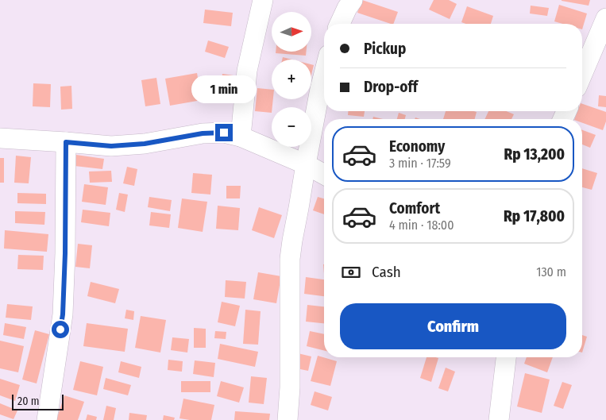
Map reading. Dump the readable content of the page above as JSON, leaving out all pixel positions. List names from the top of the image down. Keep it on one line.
{"scale_bar":"20 m","north":"right","page":{"map_buttons":["+","−"],"banner":["Pickup","Drop-off"],"bubble":"1 min","list":[{"name":"Economy","note":"3 min · 17:59","value":"Rp 13,200"},{"name":"Comfort","note":"4 min · 18:00","value":"Rp 17,800"}],"pay":["Cash","130 m"],"buttons":"Confirm","scale":"20 m"}}
